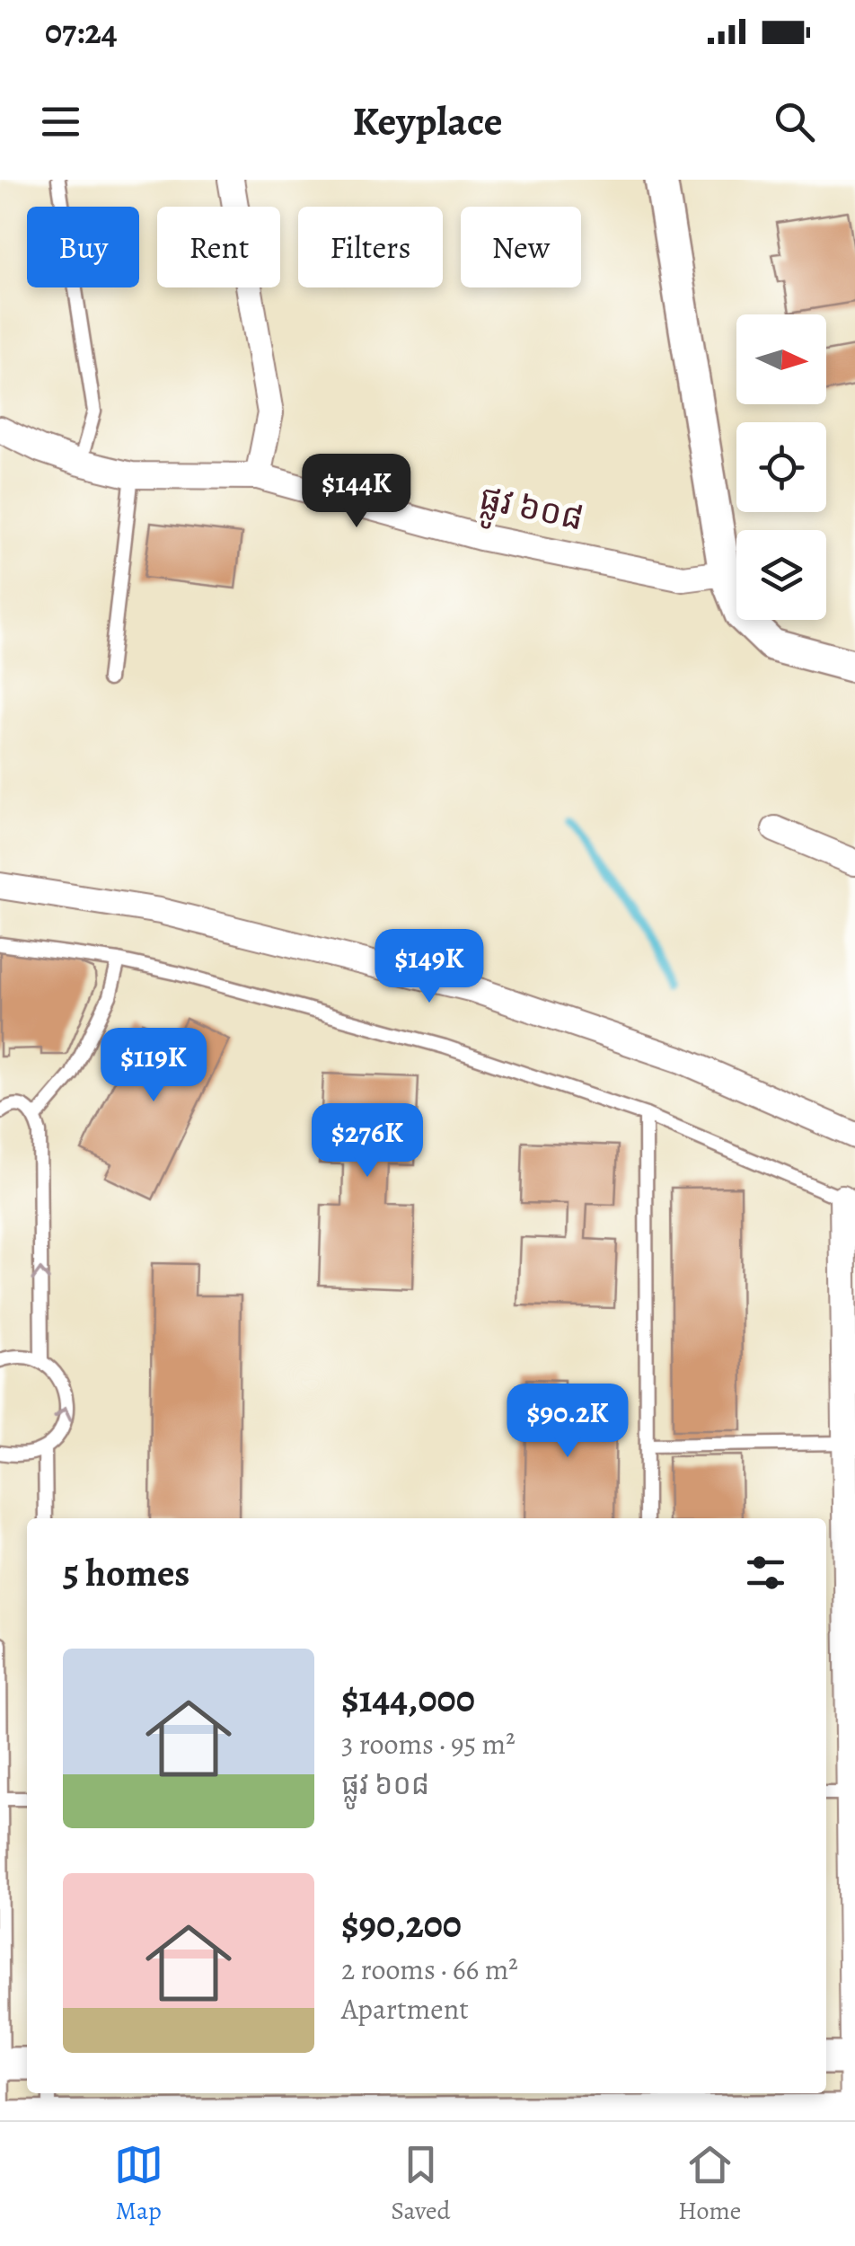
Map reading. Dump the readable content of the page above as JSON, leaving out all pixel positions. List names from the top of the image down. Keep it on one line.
{"streets":{"street":["ផ្លូវ ៦០៨"]},"north":"right","page":{"status":"07:24","header":"Keyplace","chip":["Buy","Rent","Filters","New"],"price":["$144K","$149K","$119K","$276K","$90.2K"],"heading":"5 homes","list":[{"name":"$144,000","note":"3 rooms · 95 m² · ផ្លូវ ៦០៨"},{"name":"$90,200","note":"2 rooms · 66 m² · Apartment"}],"tabs":["Map","Saved","Home"]}}
